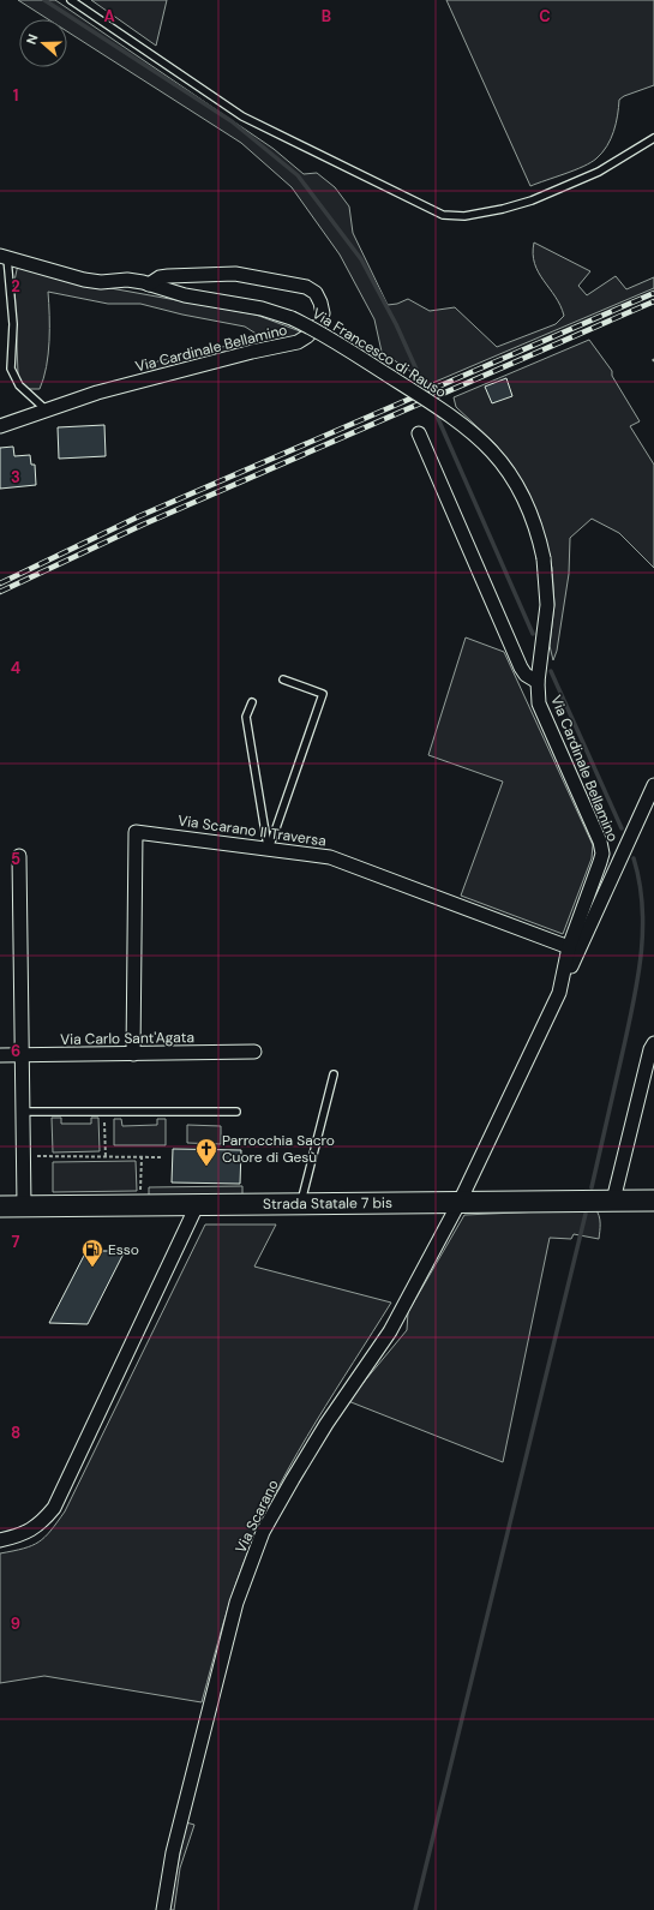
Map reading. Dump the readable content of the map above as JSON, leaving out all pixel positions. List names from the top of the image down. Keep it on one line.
{"streets":{"main road":["Strada Statale 7 bis"],"street":["Via Cardinale Bellamino","Via Francesco di Rauso","Via Scarano II Traversa","Via Carlo Sant'Agata","Via Scarano"]},"crossings":[["Via Cardinale Bellamino","Via Francesco di Rauso"],["Via Cardinale Bellamino","Via Scarano II Traversa"],["Via Cardinale Bellamino","Strada Statale 7 bis"],["Via Cardinale Bellamino","Via Scarano"],["Via Scarano II Traversa","Via Carlo Sant'Agata"],["Strada Statale 7 bis","Via Scarano"]],"places":{"church":["Parrocchia Sacro Cuore di Gesù"],"fuel station":["Esso"]},"north":"left","grid":{"columns":["A","B","C"],"rows":["1","2","3","4","5","6","7","8","9"]}}
